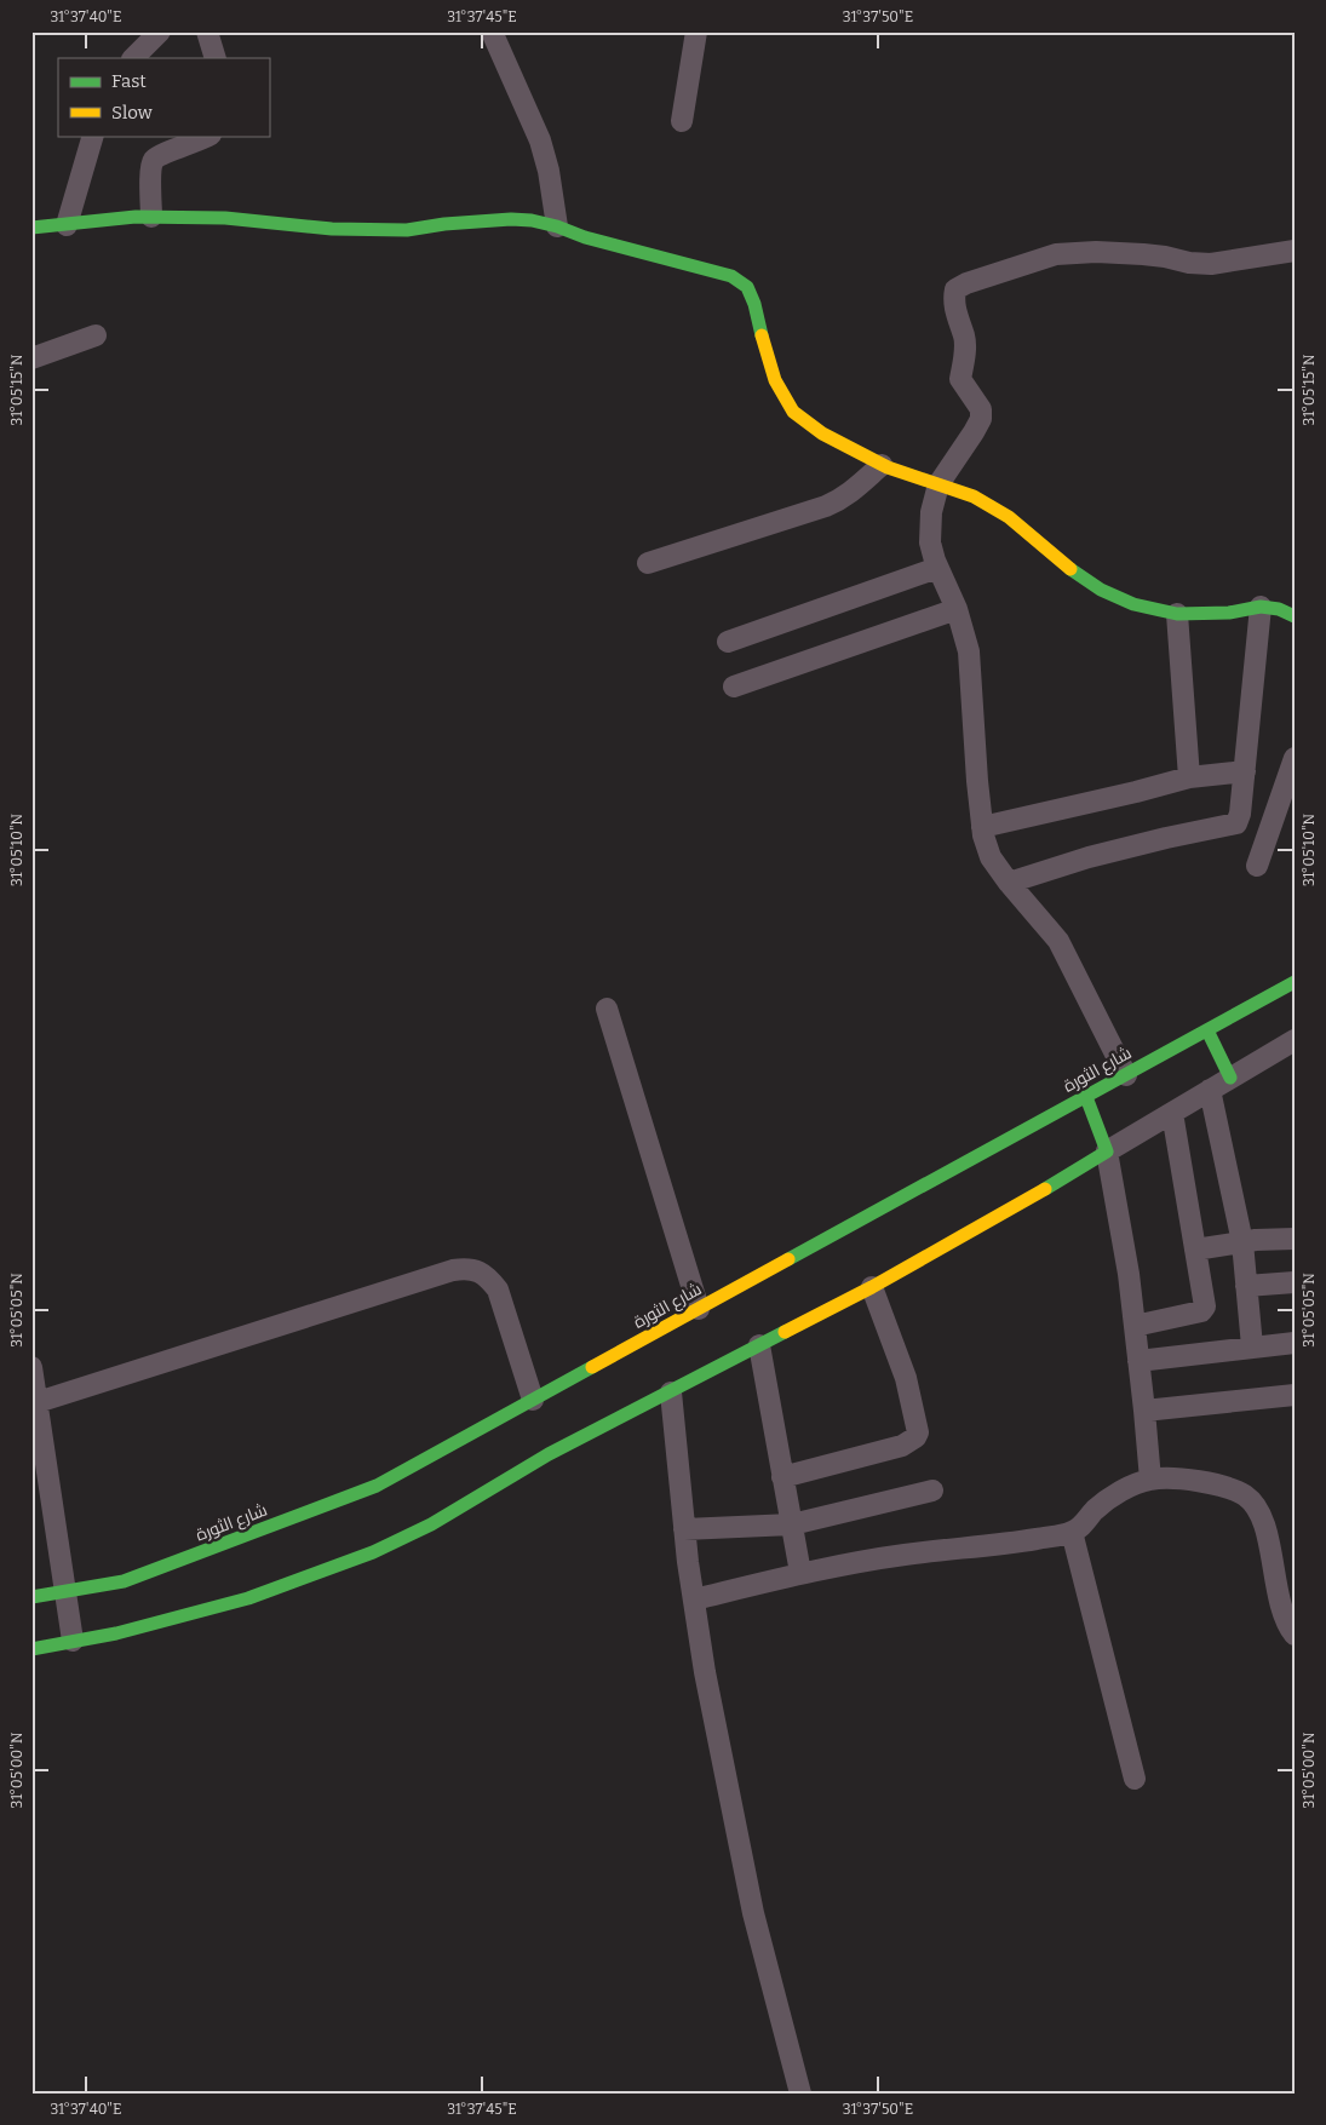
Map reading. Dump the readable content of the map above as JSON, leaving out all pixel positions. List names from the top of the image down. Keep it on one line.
{"streets":{"street":["شارع الثورة"]},"legend":["Fast","Slow"],"coordinates":["31°37'40\"E","31°37'45\"E","31°37'50\"E","31°05'15\"N","31°05'10\"N","31°05'05\"N","31°05'00\"N"]}
